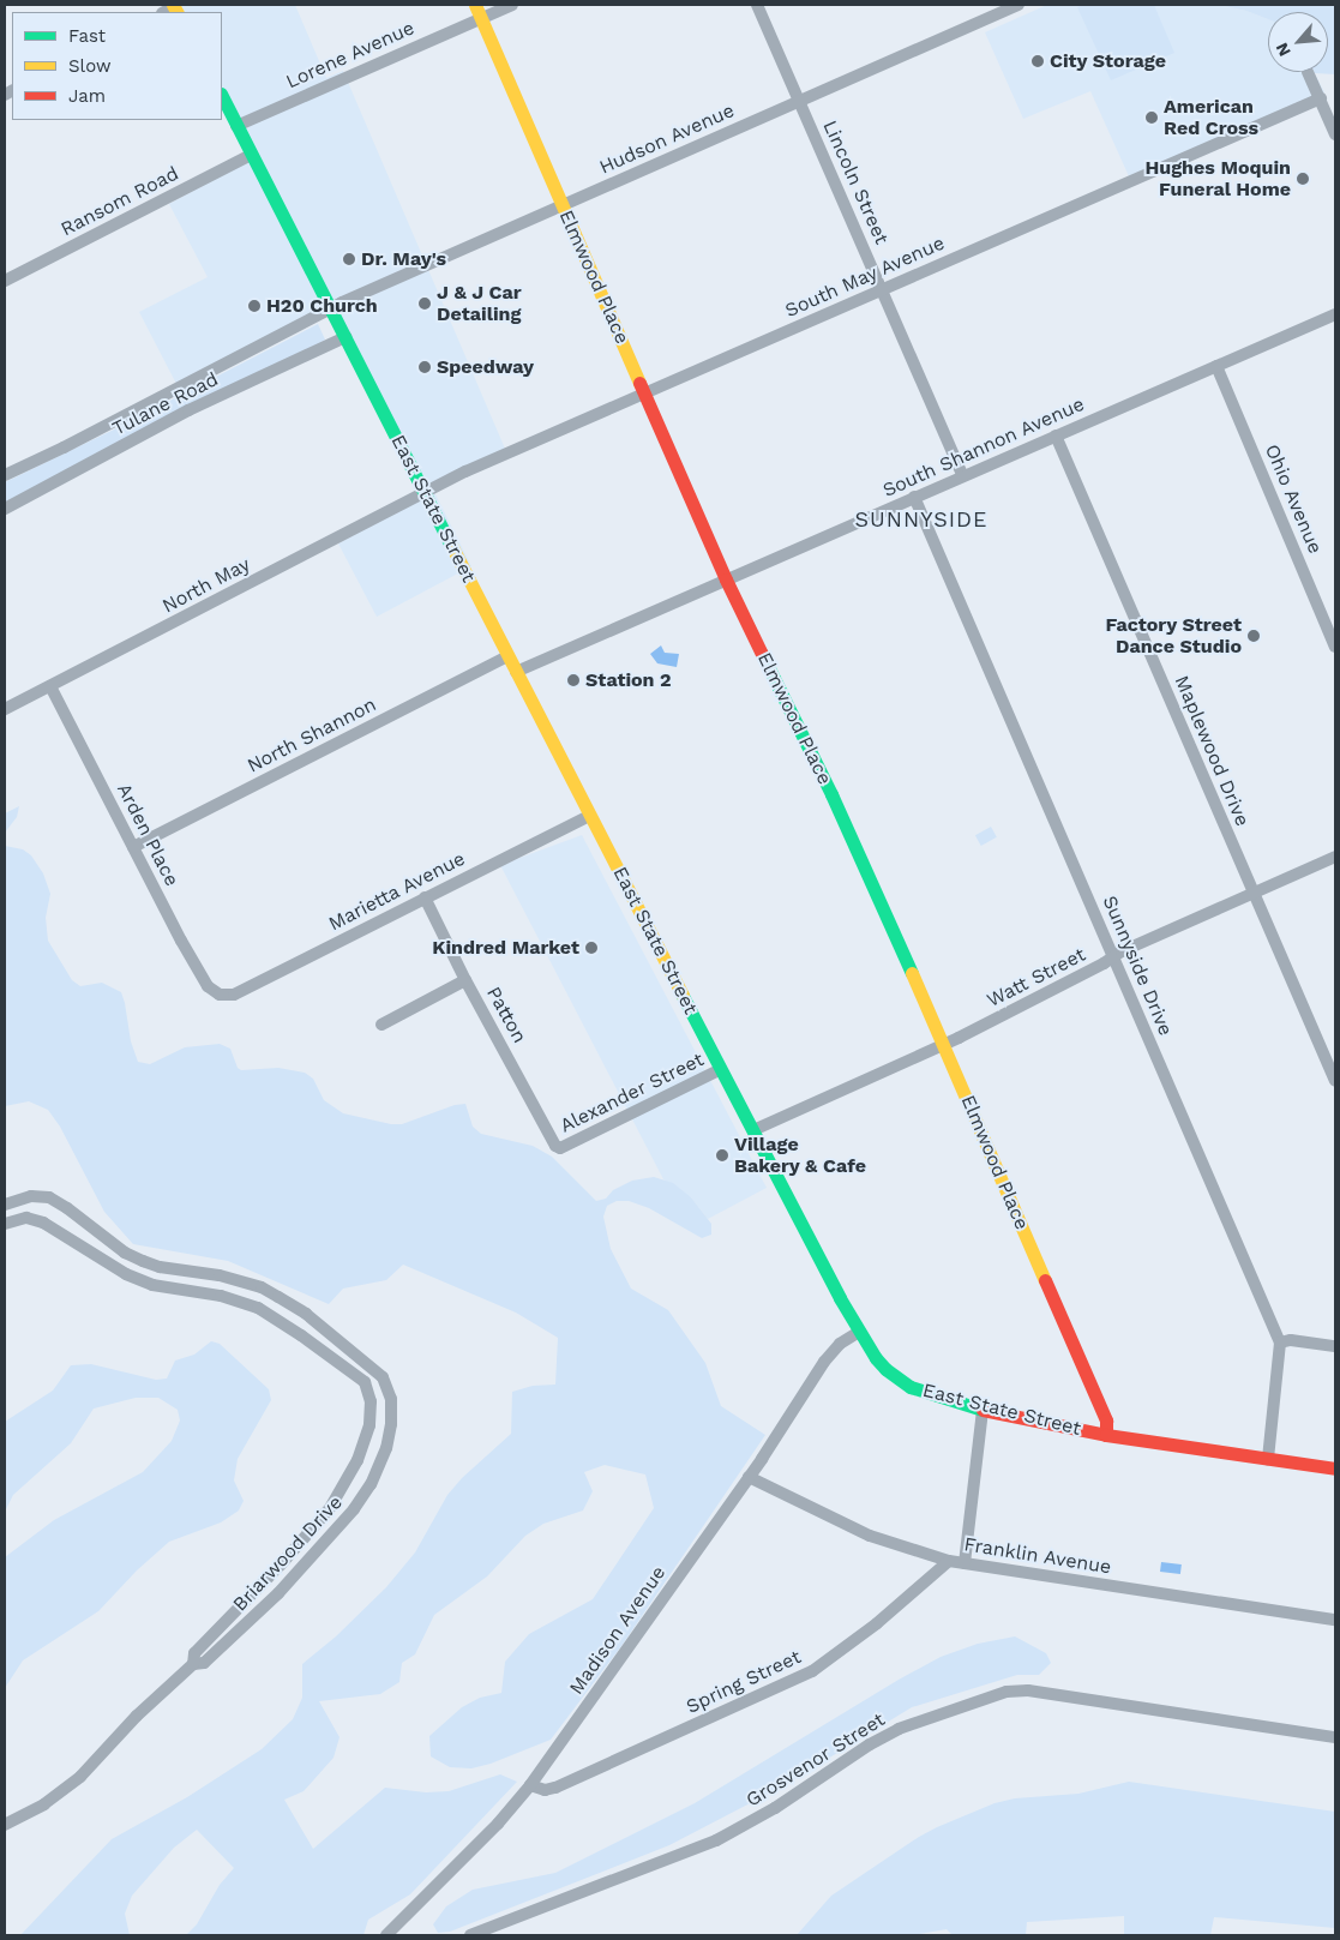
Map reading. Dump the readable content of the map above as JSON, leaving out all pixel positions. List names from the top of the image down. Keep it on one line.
{"streets":{"main road":["Elmwood Place","East State Street"],"street":["Lorene Avenue","Hudson Avenue","Lincoln Street","Ransom Road","South May Avenue","Tulane Road","South Shannon Avenue","Ohio Avenue","North May","North Shannon","Maplewood Drive","Arden Place","Marietta Avenue","Sunnyside Drive","Watt Street","Patton","Alexander Street","Briarwood Drive","Franklin Avenue","Madison Avenue","Spring Street","Grosvenor Street"]},"crossings":[["Lorene Avenue","Elmwood Place"],["Lorene Avenue","East State Street"],["Hudson Avenue","Lincoln Street"],["Hudson Avenue","Elmwood Place"],["Hudson Avenue","Tulane Road"],["Hudson Avenue","East State Street"],["Lincoln Street","South May Avenue"],["Lincoln Street","South Shannon Avenue"],["Ransom Road","East State Street"],["Elmwood Place","South May Avenue"],["Elmwood Place","South Shannon Avenue"],["Elmwood Place","East State Street"],["Elmwood Place","Watt Street"],["South May Avenue","East State Street"],["South May Avenue","North May"],["Tulane Road","East State Street"],["South Shannon Avenue","Ohio Avenue"],["South Shannon Avenue","East State Street"],["South Shannon Avenue","Maplewood Drive"],["South Shannon Avenue","Sunnyside Drive"],["East State Street","North May"],["East State Street","North Shannon"],["East State Street","Marietta Avenue"],["East State Street","Sunnyside Drive"],["East State Street","Watt Street"],["East State Street","Alexander Street"],["East State Street","Madison Avenue"],["North May","Arden Place"],["North Shannon","Arden Place"],["Maplewood Drive","Watt Street"],["Arden Place","Marietta Avenue"],["Marietta Avenue","Patton"],["Sunnyside Drive","Watt Street"],["Patton","Alexander Street"],["Franklin Avenue","Madison Avenue"],["Franklin Avenue","Spring Street"],["Madison Avenue","Spring Street"]],"districts":["SUNNYSIDE"],"places":["City Storage","American Red Cross","Hughes Moquin Funeral Home","Dr. May's","J & J Car Detailing","H20 Church","Speedway","Factory Street Dance Studio","Station 2","Kindred Market","Village Bakery & Cafe"],"legend":["Fast","Slow","Jam"],"north":"bottom left"}
